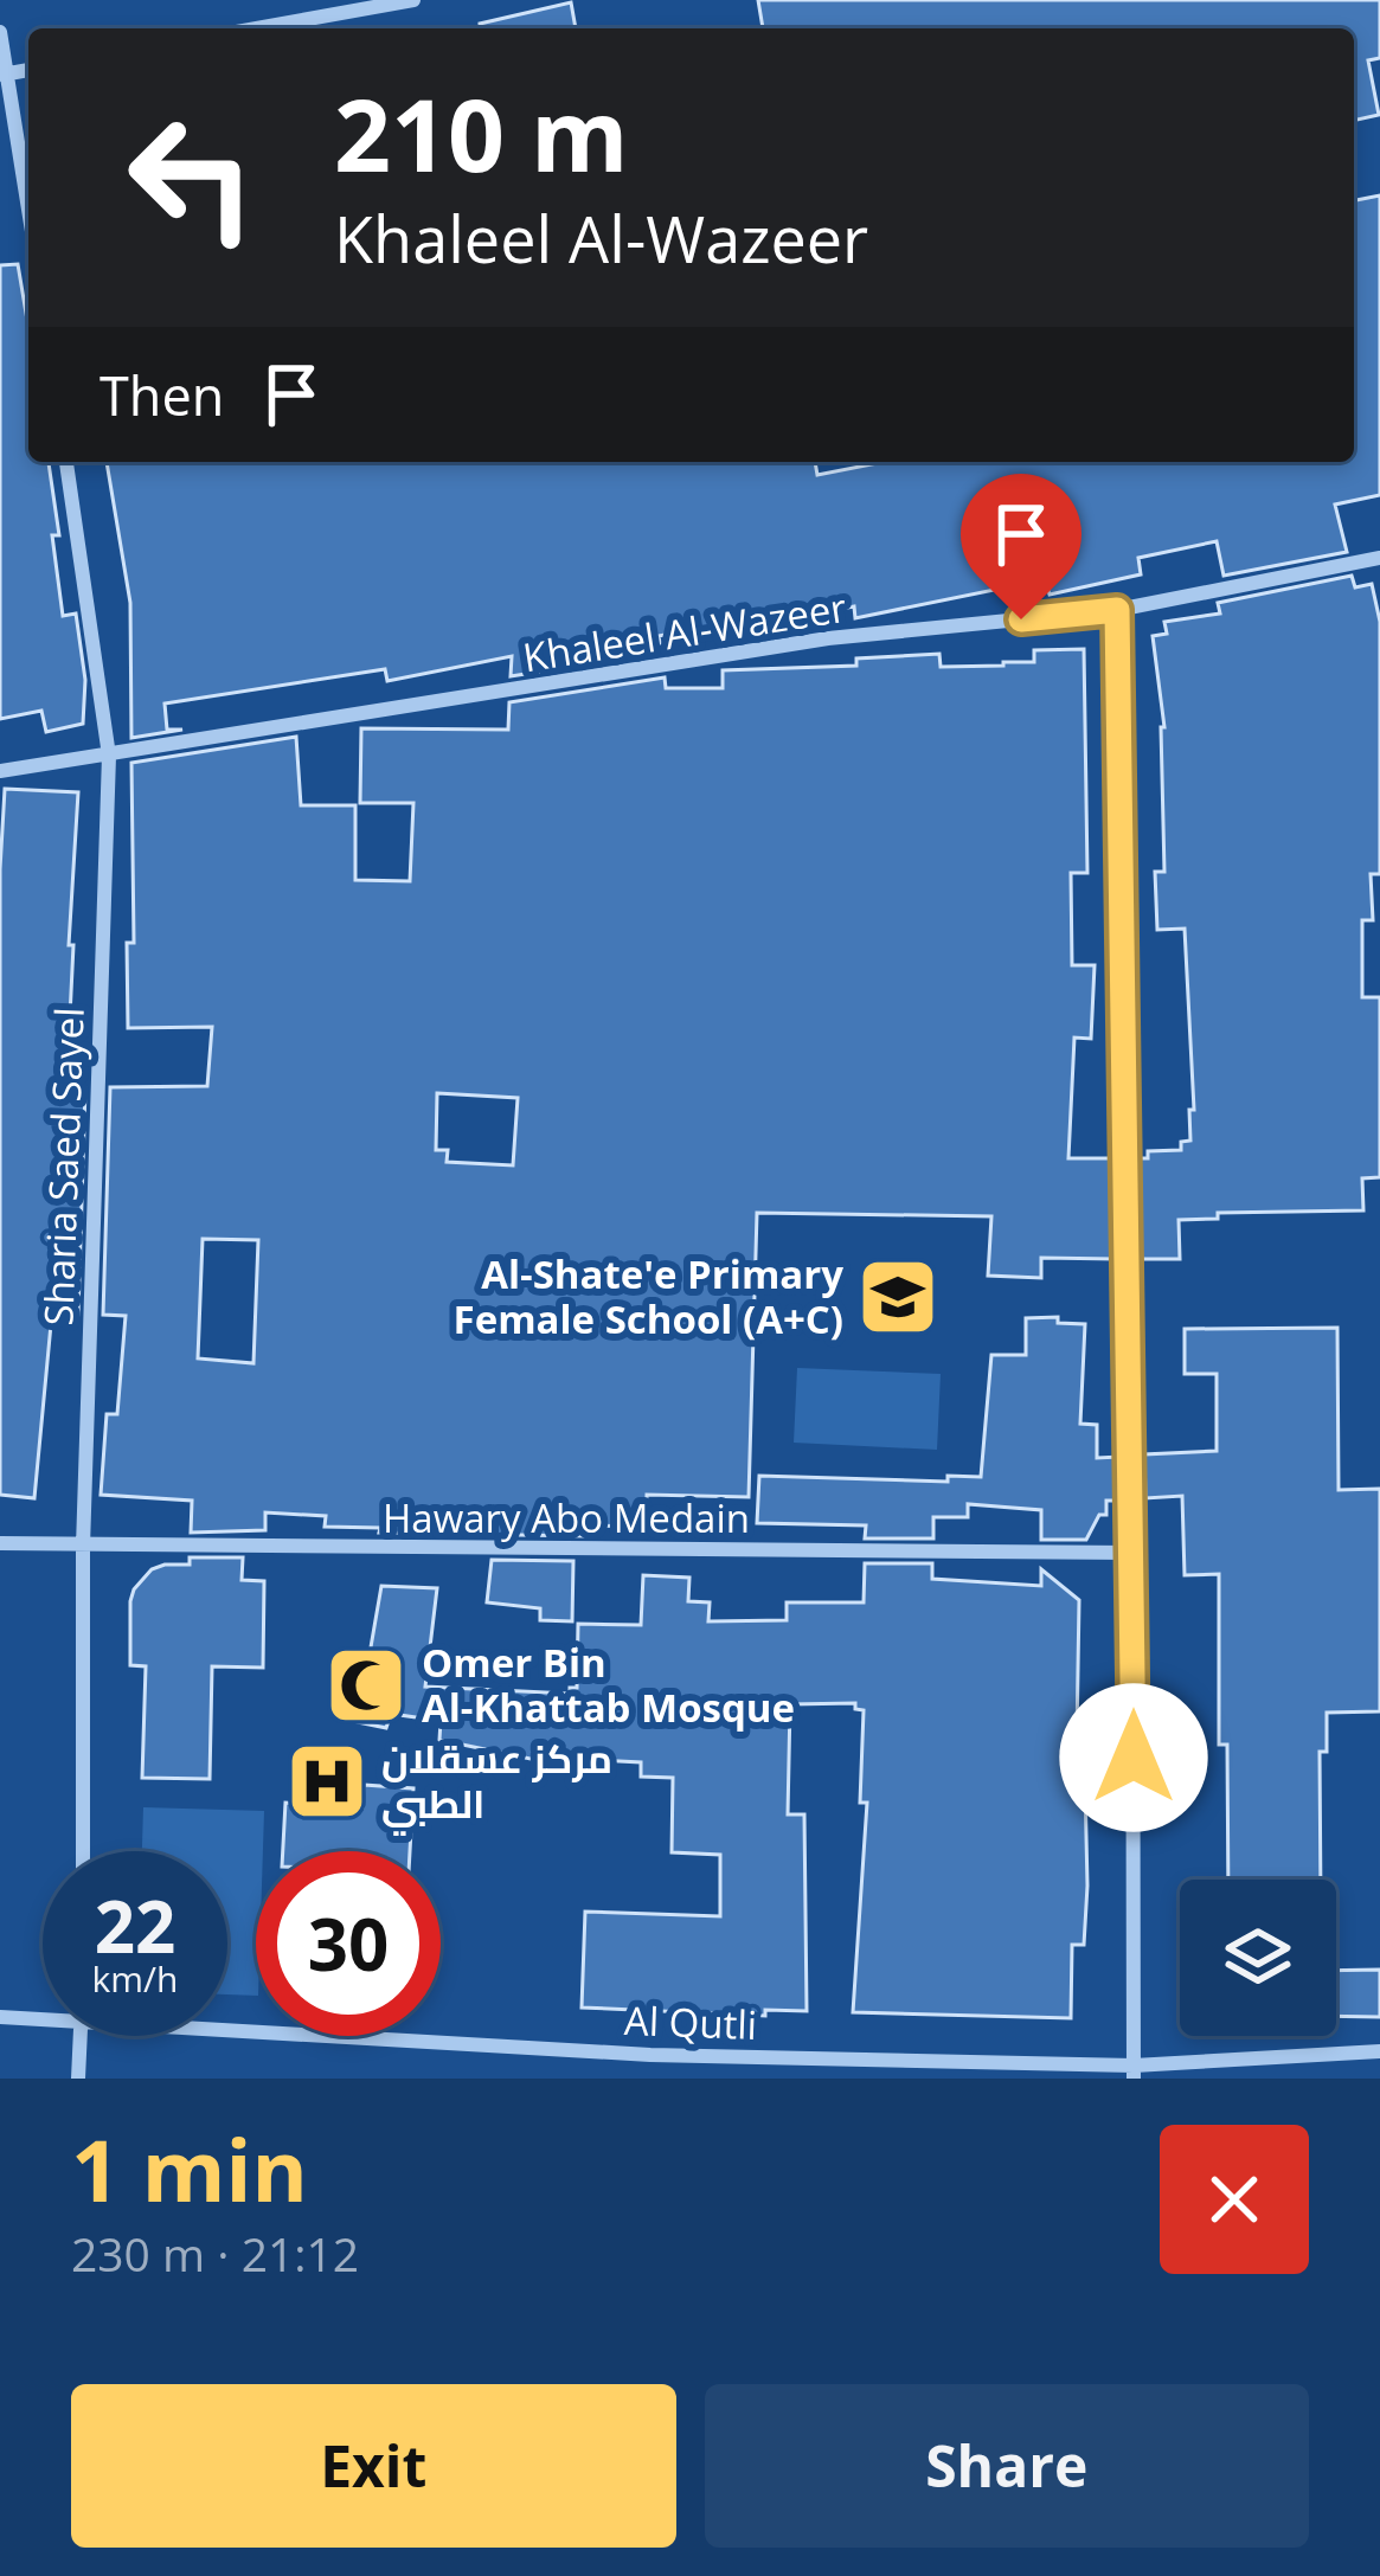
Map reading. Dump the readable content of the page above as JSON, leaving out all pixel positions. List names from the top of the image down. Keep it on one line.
{"streets":{"street":["Khaleel Al-Wazeer","Sharia Saed Sayel","Hawary Abo Medain","Al Qutli"]},"crossings":[["Khaleel Al-Wazeer","Sharia Saed Sayel"],["Sharia Saed Sayel","Hawary Abo Medain"]],"places":{"school or university":["Al-Shate'e Primary Female School (A+C)"],"mosque":["Omer Bin Al-Khattab Mosque"],"hospital":["مركز عسقلان الطبي"]},"page":{"turn":["210 m","Khaleel Al-Wazeer"],"then":"Then","speed":"22 km/h","limit":"30","heading":["1 min","230 m · 21:12"],"buttons":["Exit","Share"]}}
